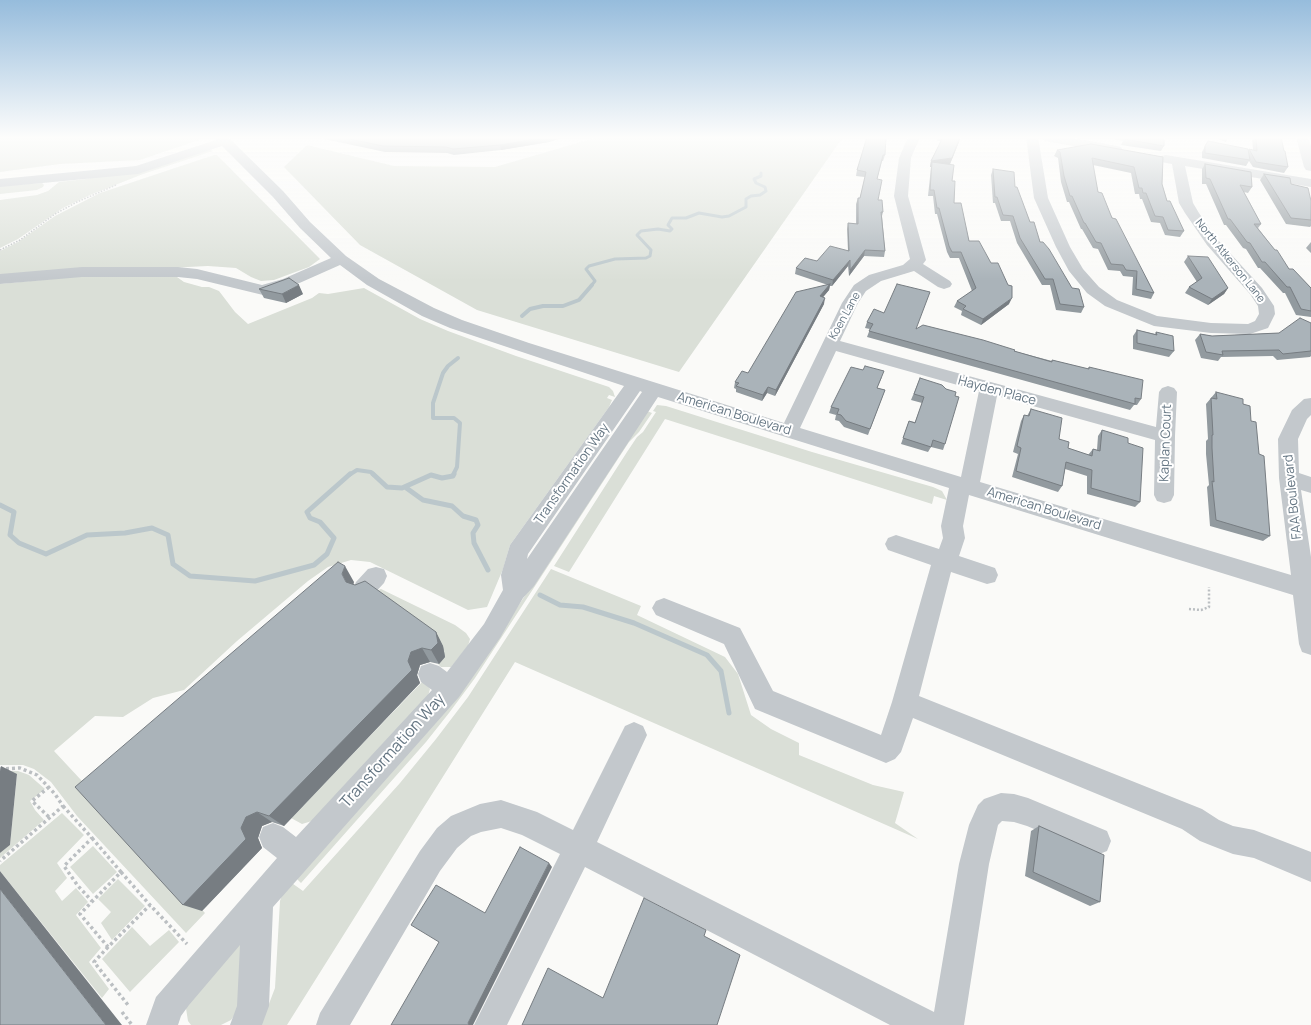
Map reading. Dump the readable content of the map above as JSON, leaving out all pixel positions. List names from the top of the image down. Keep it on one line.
{"streets":{"street":["North Atkerson Lane","Koen Lane","Hayden Place","American Boulevard","Kaplan Court","Transformation Way","FAA Boulevard"]},"crossings":[["Koen Lane","Hayden Place"],["Koen Lane","American Boulevard"],["Hayden Place","Kaplan Court"],["American Boulevard","Transformation Way"],["American Boulevard","FAA Boulevard"]]}
